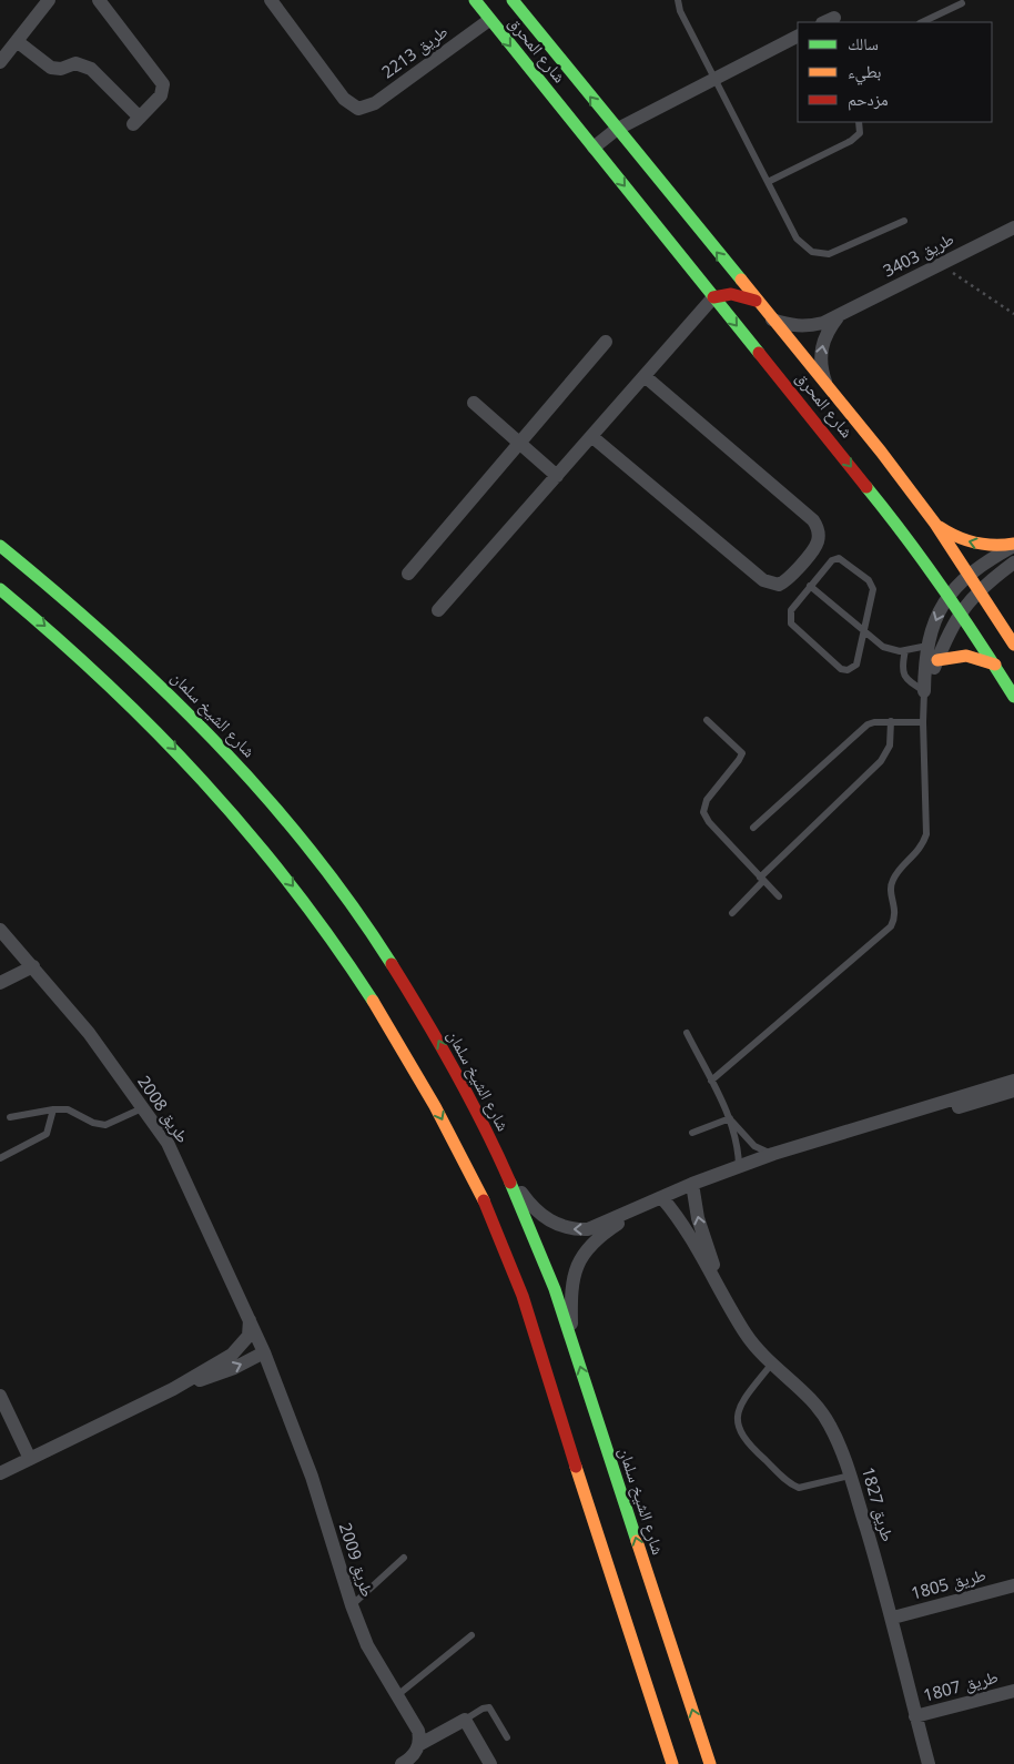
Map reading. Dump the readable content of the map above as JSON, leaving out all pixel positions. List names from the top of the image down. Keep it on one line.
{"streets":{"main road":["شارع المحرق","شارع الشيخ سلمان"],"street":["طريق 2213","طريق 3403","طريق 2008","طريق 1827","طريق 2009","طريق 1805","طريق 1807"]},"crossings":[["شارع المحرق","طريق 2213"],["شارع المحرق","طريق 3403"],["طريق 2008","طريق 2009"],["طريق 1827","طريق 1805"],["طريق 1827","طريق 1807"]],"legend":["سالك","بطيء","مزدحم"]}
